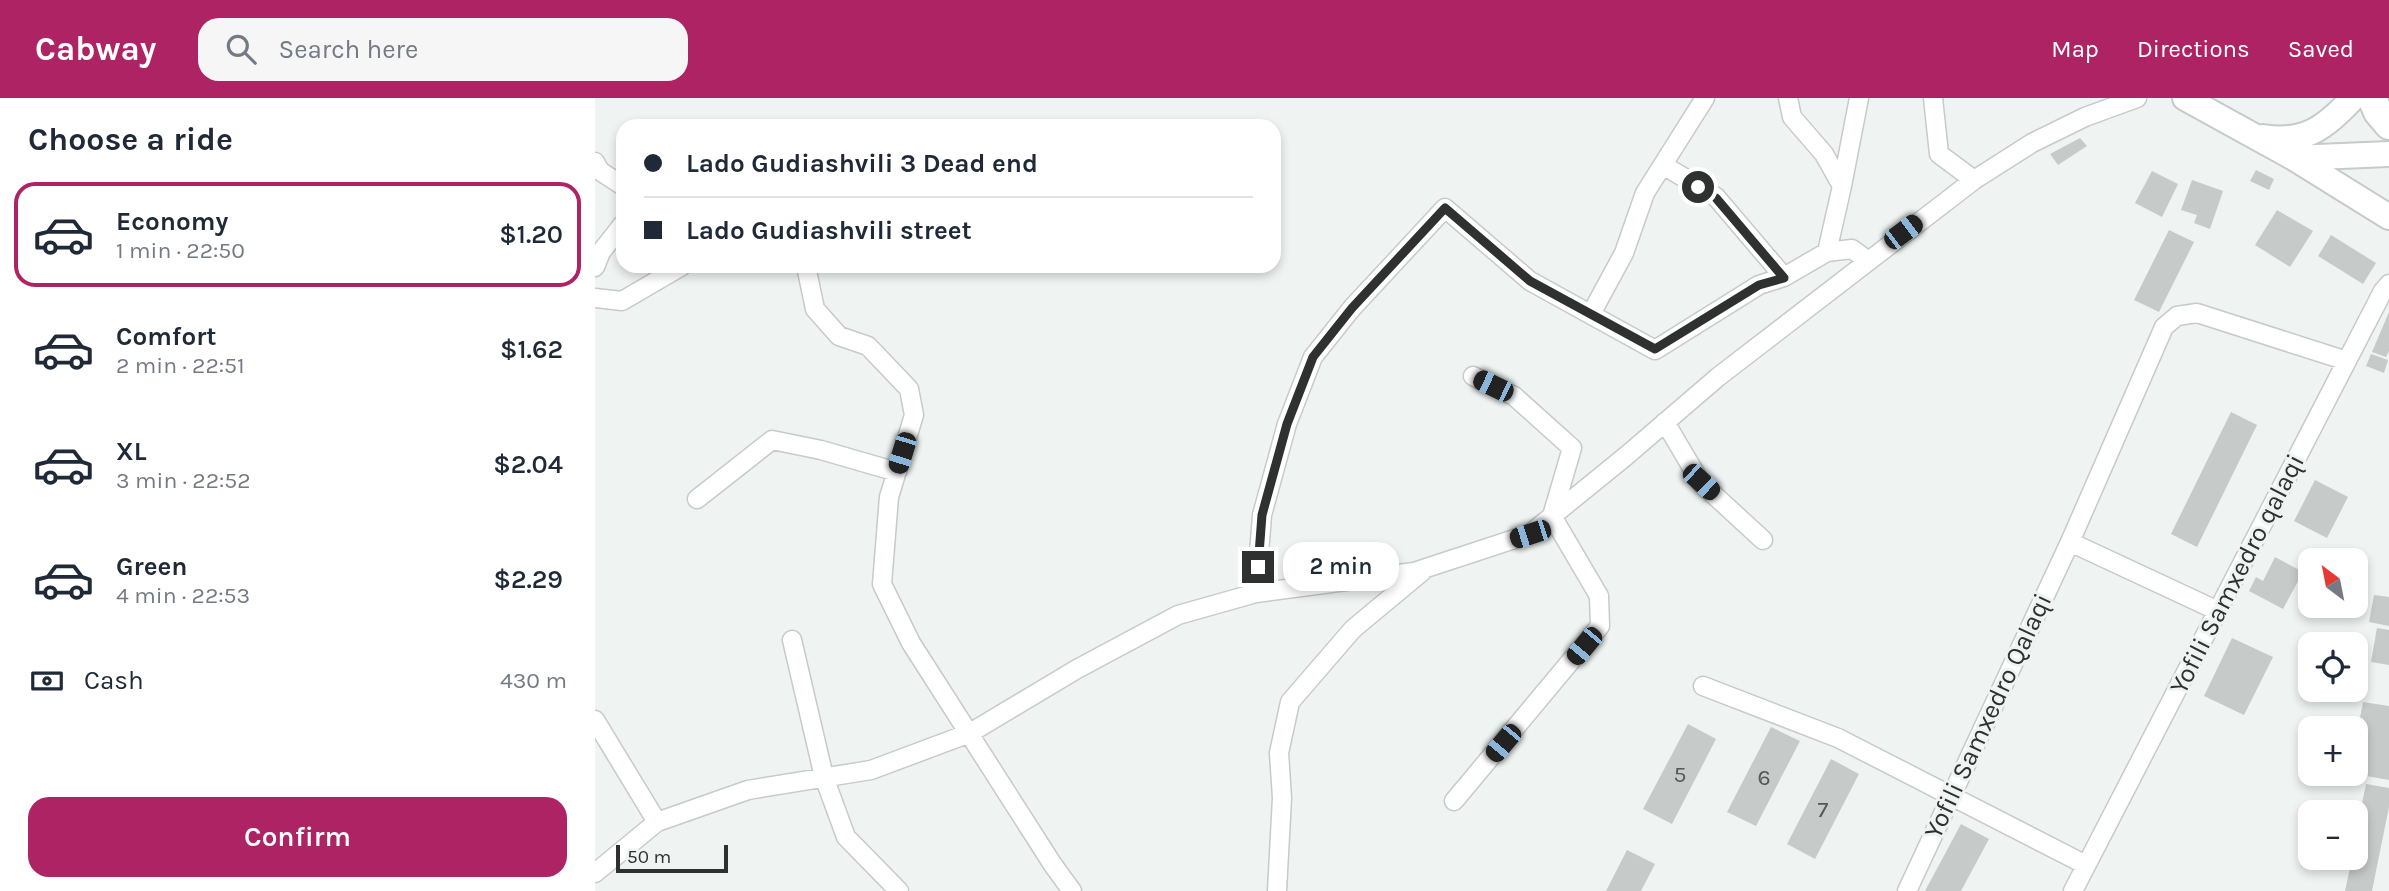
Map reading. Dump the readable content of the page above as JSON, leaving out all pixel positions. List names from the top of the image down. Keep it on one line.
{"streets":{"street":["Yofili Samxedro qalaqi","Yofili Samxedro Qalaqi"]},"crossings":[["Yofili Samxedro qalaqi","Yofili Samxedro Qalaqi"]],"house_numbers":["5","6","7"],"scale_bar":"50 m","north":"top left","page":{"header":"Cabway","search":"Search here","nav":["Map","Directions","Saved"],"heading":"Choose a ride","banner":["Lado Gudiashvili 3 Dead end","Lado Gudiashvili street"],"list":[{"name":"Economy","note":"1 min · 22:50","value":"$1.20"},{"name":"Comfort","note":"2 min · 22:51","value":"$1.62"},{"name":"XL","note":"3 min · 22:52","value":"$2.04"},{"name":"Green","note":"4 min · 22:53","value":"$2.29"}],"bubble":"2 min","map_buttons":["+","−"],"pay":["Cash","430 m"],"buttons":"Confirm","scale":"50 m"}}
